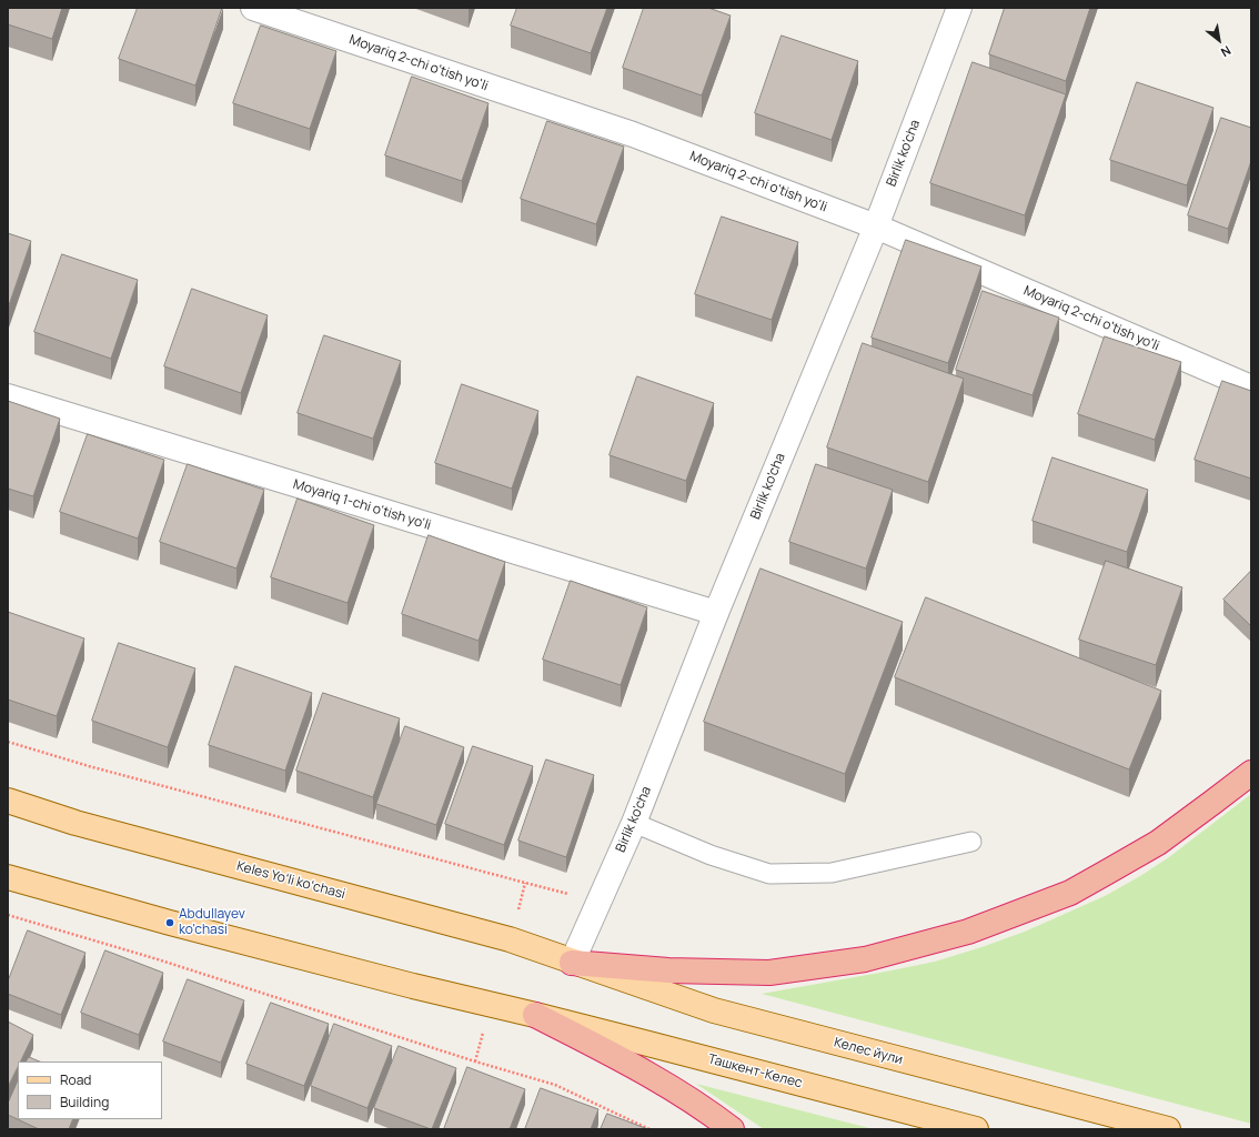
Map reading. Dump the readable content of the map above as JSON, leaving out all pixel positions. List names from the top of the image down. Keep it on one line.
{"streets":{"main road":["Keles Yoʻli koʻchasi","Келес йули","Ташкент-Келес"],"street":["Moyariq 2-chi o'tish yo'li","Birlik ko'cha","Moyariq 1-chi o'tish yo'li"]},"crossings":[["Moyariq 2-chi o'tish yo'li","Birlik ko'cha"],["Birlik ko'cha","Moyariq 1-chi o'tish yo'li"],["Birlik ko'cha","Keles Yoʻli koʻchasi"],["Birlik ko'cha","Келес йули"],["Keles Yoʻli koʻchasi","Келес йули"]],"places":["Abdullayev ko'chasi"],"legend":["Road","Building"],"north":"bottom right"}
